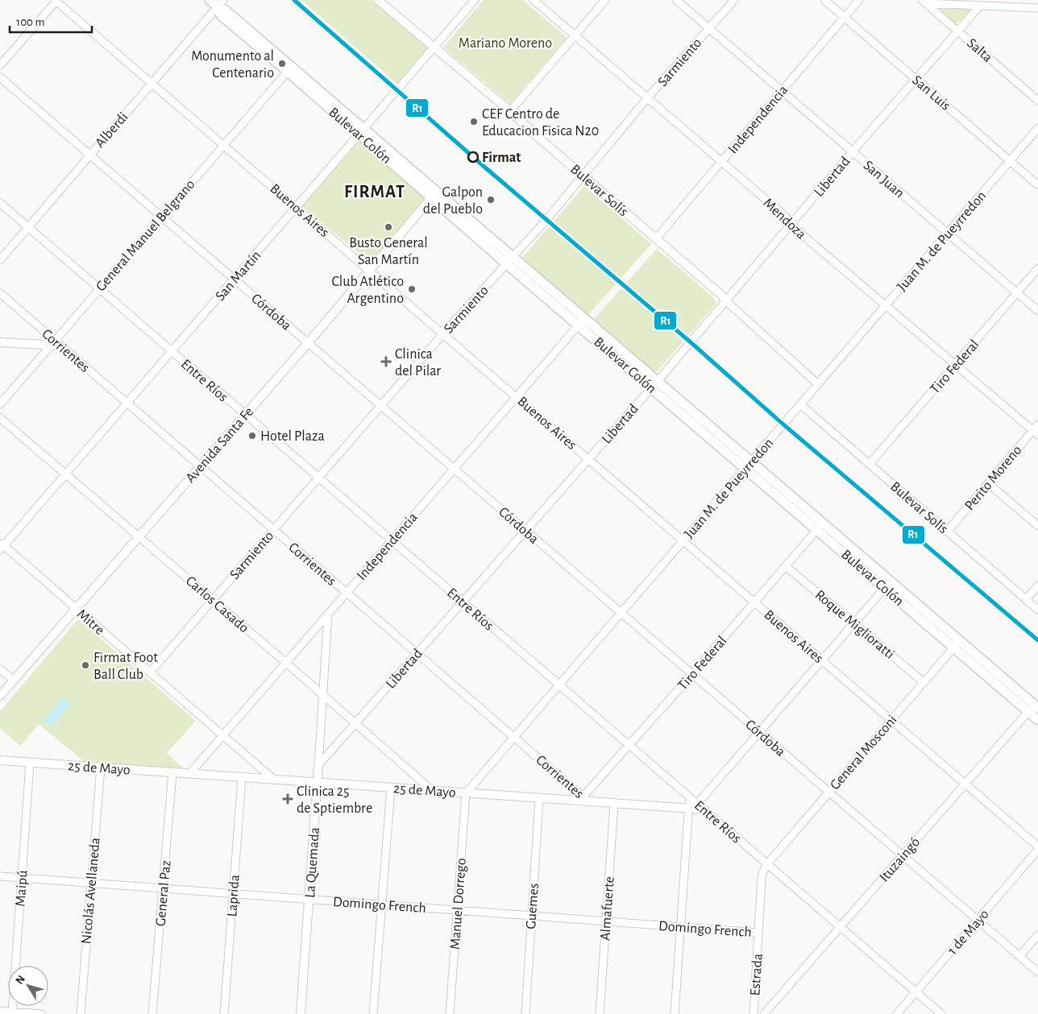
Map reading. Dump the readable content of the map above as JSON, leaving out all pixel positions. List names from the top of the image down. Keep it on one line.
{"streets":{"main road":["Bulevar Colón"],"street":["Salta","Sarmiento","San Luis","Independencia","Alberdi","Libertad","San Juan","Bulevar Solís","Buenos Aires","Mendoza","General Manuel Belgrano","Juan M. de Pueyrredon","San Martín","Córdoba","Corrientes","Tiro Federal","Entre Ríos","Avenida Santa Fe","Perito Moreno","Carlos Casado","Mitre","Roque Miglioratti","General Mosconi","25 de Mayo","Ituzaingó","La Quemada","Maipú","Nicolás Avellaneda","General Paz","Laprida","Manuel Dorrego","Domingo French","Guemes","Almafuerte","1 de Mayo","Estrada"]},"crossings":[["Salta","Libertad"],["Sarmiento","Bulevar Colón"],["Sarmiento","San Juan"],["Sarmiento","Bulevar Solís"],["Sarmiento","Buenos Aires"],["Sarmiento","Mendoza"],["Sarmiento","Córdoba"],["Sarmiento","Corrientes"],["Sarmiento","Entre Ríos"],["Sarmiento","Carlos Casado"],["Sarmiento","Mitre"],["San Luis","Independencia"],["San Luis","Libertad"],["San Luis","Juan M. de Pueyrredon"],["Independencia","Bulevar Colón"],["Independencia","San Juan"],["Independencia","Bulevar Solís"],["Independencia","Buenos Aires"],["Independencia","Mendoza"],["Independencia","Córdoba"],["Independencia","Corrientes"],["Independencia","Entre Ríos"],["Independencia","Carlos Casado"],["Independencia","Mitre"],["Independencia","25 de Mayo"],["Independencia","La Quemada"],["Alberdi","Bulevar Colón"],["Alberdi","Buenos Aires"],["Alberdi","Córdoba"],["Alberdi","Entre Ríos"],["Bulevar Colón","Libertad"],["Bulevar Colón","General Manuel Belgrano"],["Bulevar Colón","Juan M. de Pueyrredon"],["Bulevar Colón","San Martín"],["Bulevar Colón","Tiro Federal"],["Bulevar Colón","Avenida Santa Fe"],["Bulevar Colón","General Mosconi"],["Bulevar Colón","Ituzaingó"],["Libertad","San Juan"],["Libertad","Bulevar Solís"],["Libertad","Buenos Aires"],["Libertad","Mendoza"],["Libertad","Córdoba"],["Libertad","Corrientes"],["Libertad","Entre Ríos"],["Libertad","Carlos Casado"],["Libertad","La Quemada"],["San Juan","Juan M. de Pueyrredon"],["San Juan","Tiro Federal"],["Bulevar Solís","Juan M. de Pueyrredon"],["Bulevar Solís","San Martín"],["Bulevar Solís","Tiro Federal"],["Bulevar Solís","Perito Moreno"],["Buenos Aires","General Manuel Belgrano"],["Buenos Aires","Juan M. de Pueyrredon"],["Buenos Aires","San Martín"],["Buenos Aires","Tiro Federal"],["Buenos Aires","Avenida Santa Fe"],["Buenos Aires","General Mosconi"],["Buenos Aires","Ituzaingó"],["Mendoza","Juan M. de Pueyrredon"],["Mendoza","Tiro Federal"],["Mendoza","Perito Moreno"],["General Manuel Belgrano","Córdoba"],["General Manuel Belgrano","Corrientes"],["General Manuel Belgrano","Entre Ríos"],["Juan M. de Pueyrredon","Córdoba"],["Juan M. de Pueyrredon","Corrientes"],["Juan M. de Pueyrredon","Entre Ríos"],["Juan M. de Pueyrredon","25 de Mayo"],["Juan M. de Pueyrredon","Manuel Dorrego"],["San Martín","Córdoba"],["San Martín","Corrientes"],["San Martín","Entre Ríos"],["San Martín","Carlos Casado"],["San Martín","Mitre"],["Córdoba","Tiro Federal"],["Córdoba","Avenida Santa Fe"],["Córdoba","General Mosconi"],["Córdoba","Ituzaingó"],["Córdoba","1 de Mayo"],["Corrientes","Tiro Federal"],["Corrientes","Avenida Santa Fe"],["Corrientes","25 de Mayo"],["Tiro Federal","Entre Ríos"],["Tiro Federal","Roque Miglioratti"],["Tiro Federal","25 de Mayo"],["Entre Ríos","Avenida Santa Fe"],["Entre Ríos","General Mosconi"],["Entre Ríos","25 de Mayo"],["Entre Ríos","Ituzaingó"],["Entre Ríos","1 de Mayo"],["Entre Ríos","Estrada"],["Avenida Santa Fe","Carlos Casado"],["Avenida Santa Fe","Mitre"],["Carlos Casado","25 de Mayo"],["Carlos Casado","La Quemada"],["Mitre","25 de Mayo"],["Roque Miglioratti","General Mosconi"],["General Mosconi","Estrada"],["25 de Mayo","La Quemada"],["25 de Mayo","Maipú"],["25 de Mayo","Nicolás Avellaneda"],["25 de Mayo","General Paz"],["25 de Mayo","Laprida"],["25 de Mayo","Manuel Dorrego"],["25 de Mayo","Guemes"],["25 de Mayo","Almafuerte"],["La Quemada","Domingo French"],["Maipú","Domingo French"],["Nicolás Avellaneda","Domingo French"],["General Paz","Domingo French"],["Laprida","Domingo French"],["Manuel Dorrego","Domingo French"],["Domingo French","Guemes"],["Domingo French","Almafuerte"],["Domingo French","Estrada"]],"districts":["FIRMAT"],"parks":["Mariano Moreno"],"places":{"other":["Monumento al Centenario","CEF Centro de Educacion Fisica N20","Firmat","Galpon del Pueblo","Busto General San Martín","Club Atlético Argentino","Hotel Plaza","Firmat Foot Ball Club"],"health":["Clinica del Pilar","Clinica 25 de Sptiembre"]},"lines":["transit line R1"],"scale_bar":"100 m","north":"top left"}
